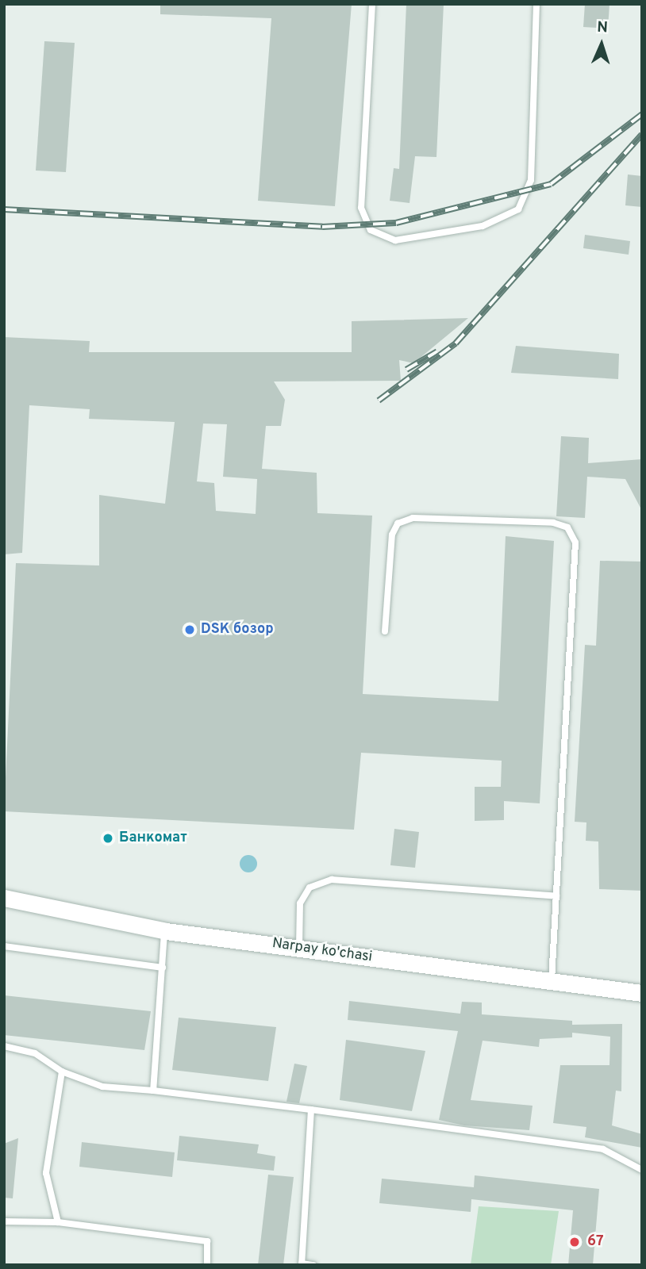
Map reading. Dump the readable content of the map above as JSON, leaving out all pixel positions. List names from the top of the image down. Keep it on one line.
{"streets":{"main road":["Narpay ko'chasi"]},"places":["DSK бозор","Банкомат","67"],"north":"top"}
